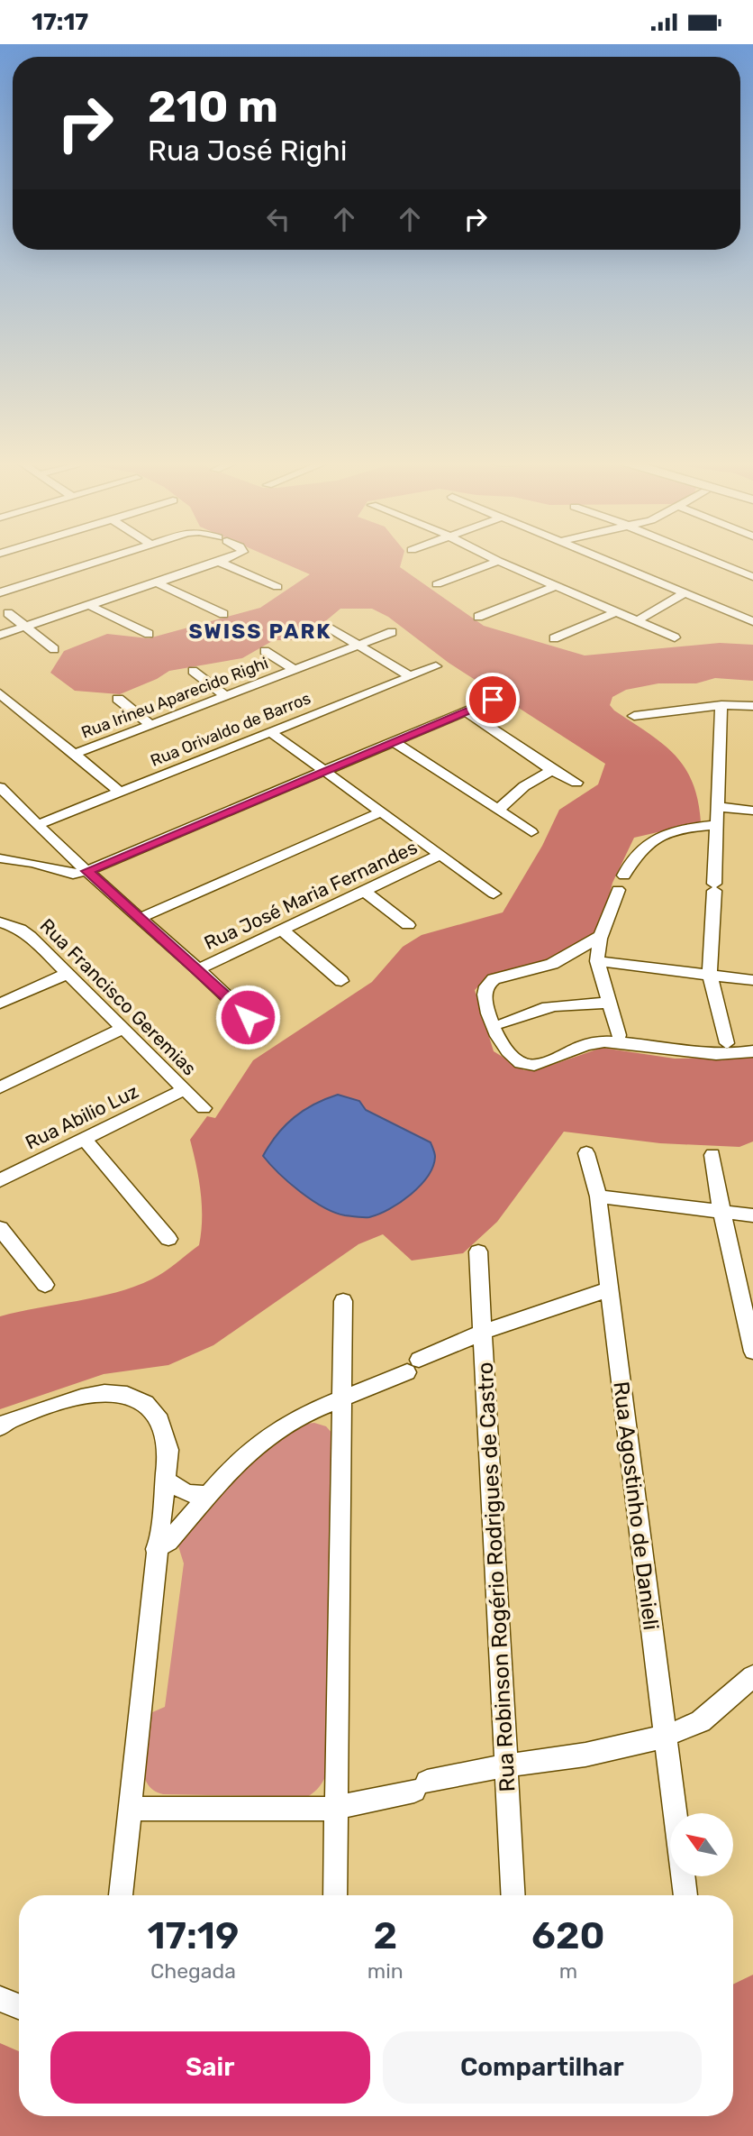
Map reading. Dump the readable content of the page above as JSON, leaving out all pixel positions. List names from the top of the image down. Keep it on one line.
{"streets":{"street":["Rua Irineu Aparecido Righi","Rua Orivaldo de Barros","Rua José Maria Fernandes","Rua Francisco Geremias","Rua Abilio Luz","Rua Agostinho de Danieli","Rua Robinson Rogério Rodrigues de Castro"]},"crossings":[["Rua Francisco Geremias","Rua Abilio Luz"]],"districts":["SWISS PARK"],"north":"top left","page":{"status":"17:17","turn":["210 m","Rua José Righi"],"eta":["17:19","Chegada","2","min","620","m"],"buttons":["Sair","Compartilhar"]}}
